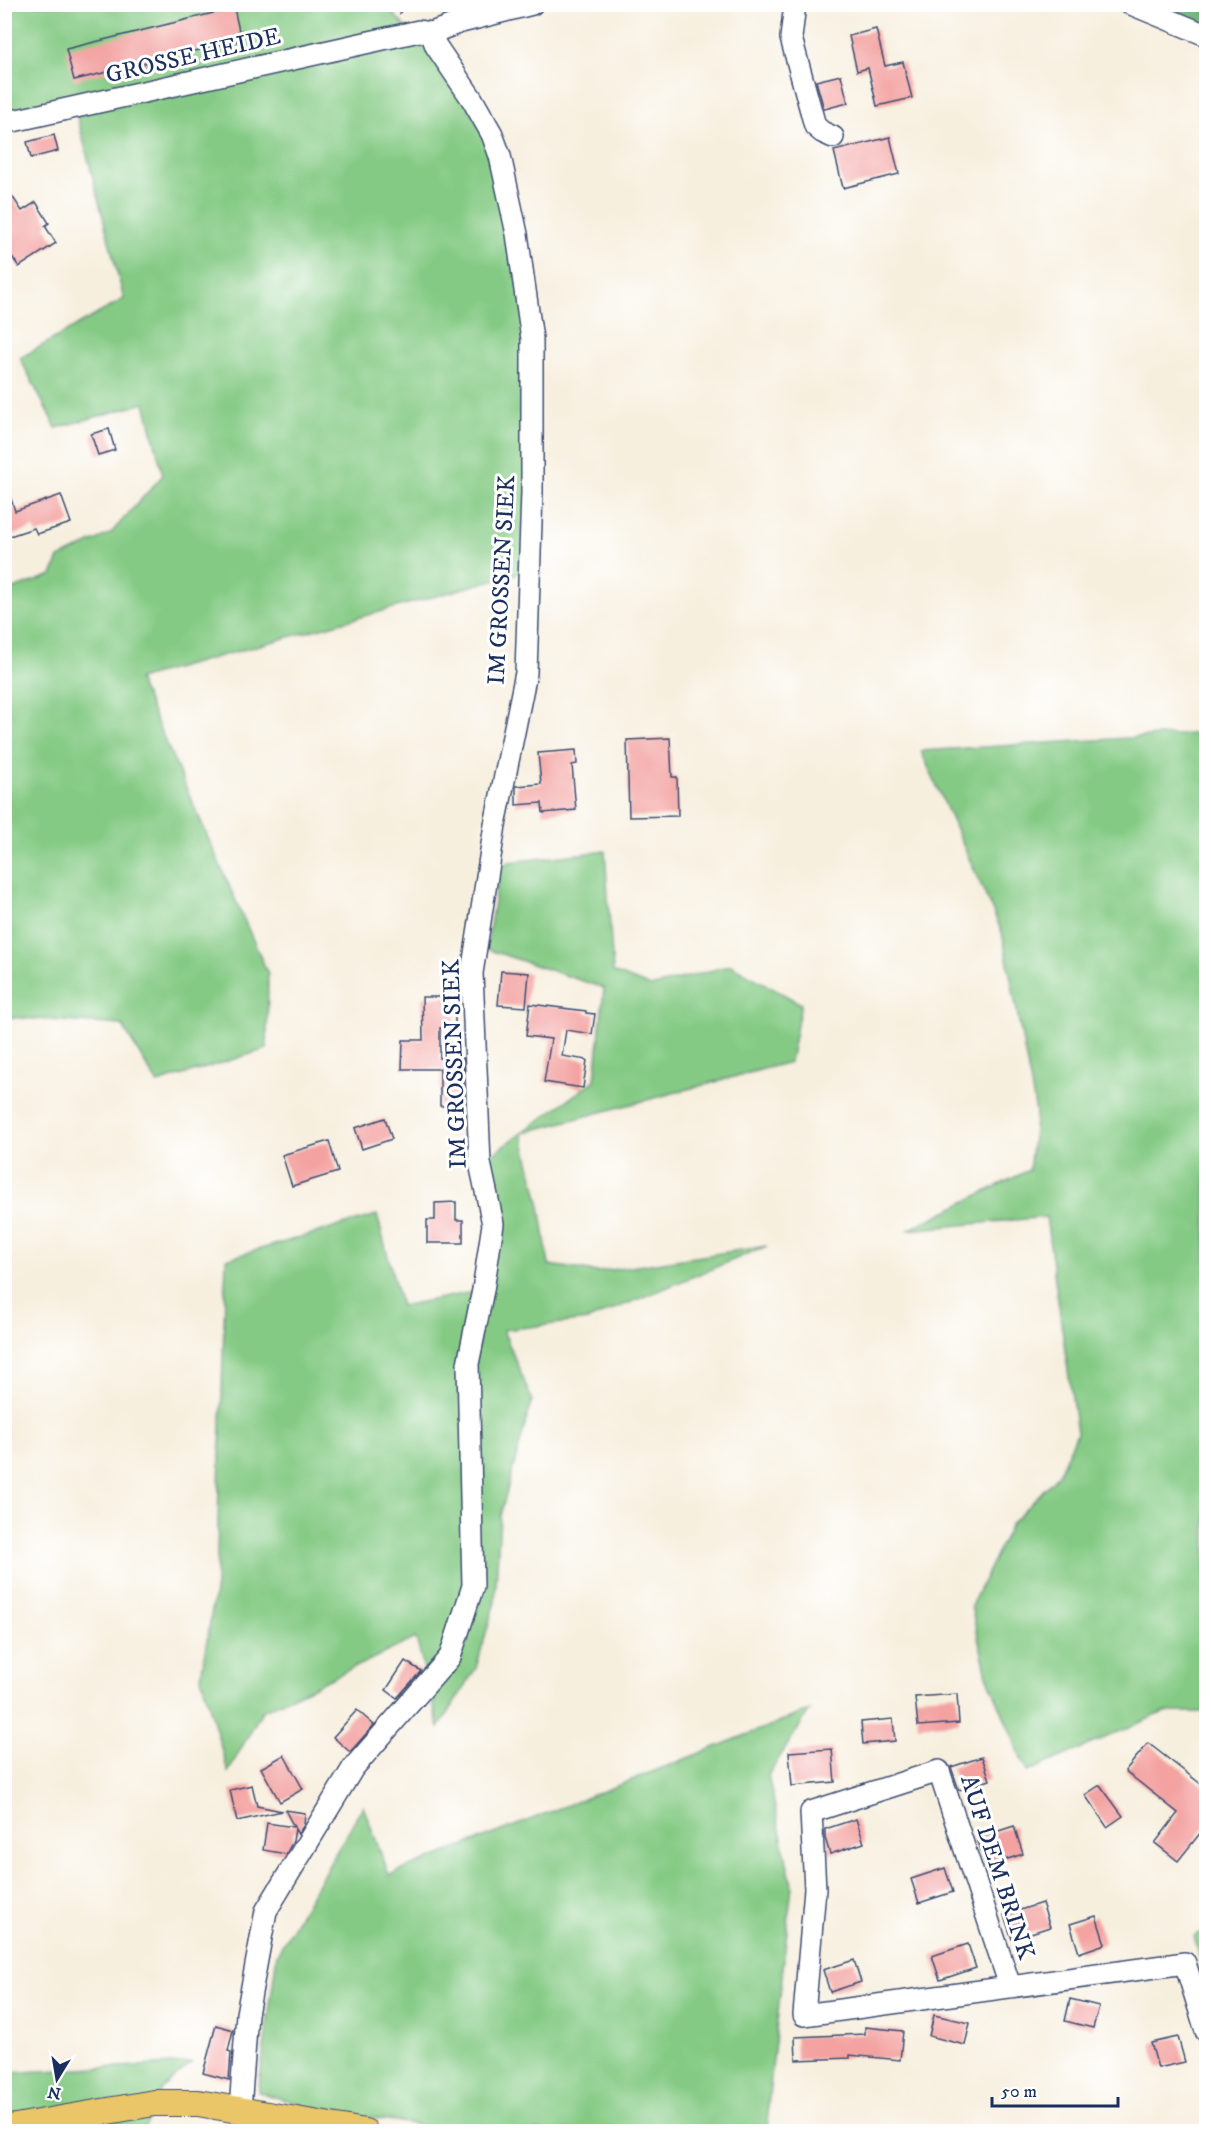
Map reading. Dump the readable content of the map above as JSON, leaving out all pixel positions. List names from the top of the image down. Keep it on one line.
{"streets":{"street":["GROSSE HEIDE","IM GROSSEN SIEK","AUF DEM BRINK"]},"crossings":[["GROSSE HEIDE","IM GROSSEN SIEK"]],"scale_bar":"50 m","north":"bottom"}
